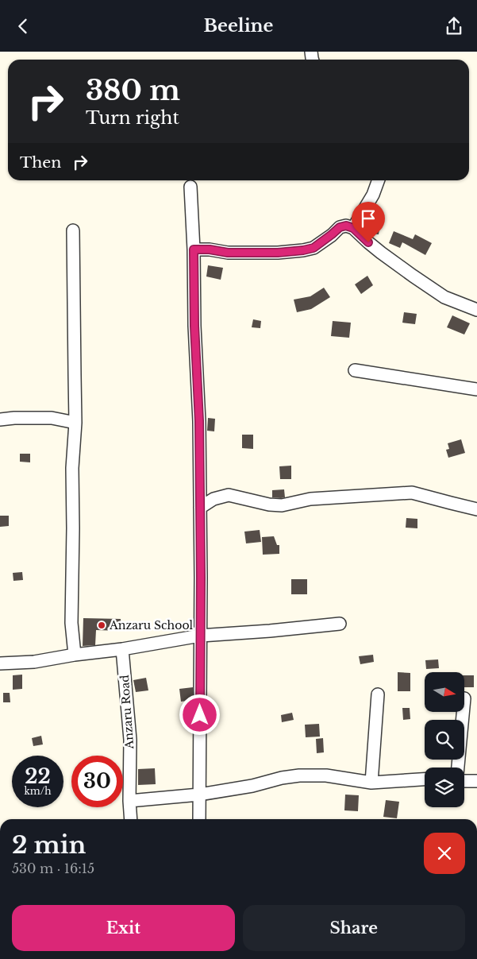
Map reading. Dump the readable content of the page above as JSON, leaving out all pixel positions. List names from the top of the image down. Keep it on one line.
{"streets":{"street":["Anzaru Road"]},"places":["Anzaru School"],"north":"right","page":{"header":"Beeline","turn":["380 m","Turn right"],"then":"Then","speed":"22 km/h","limit":"30","heading":["2 min","530 m · 16:15"],"buttons":["Exit","Share"]}}
